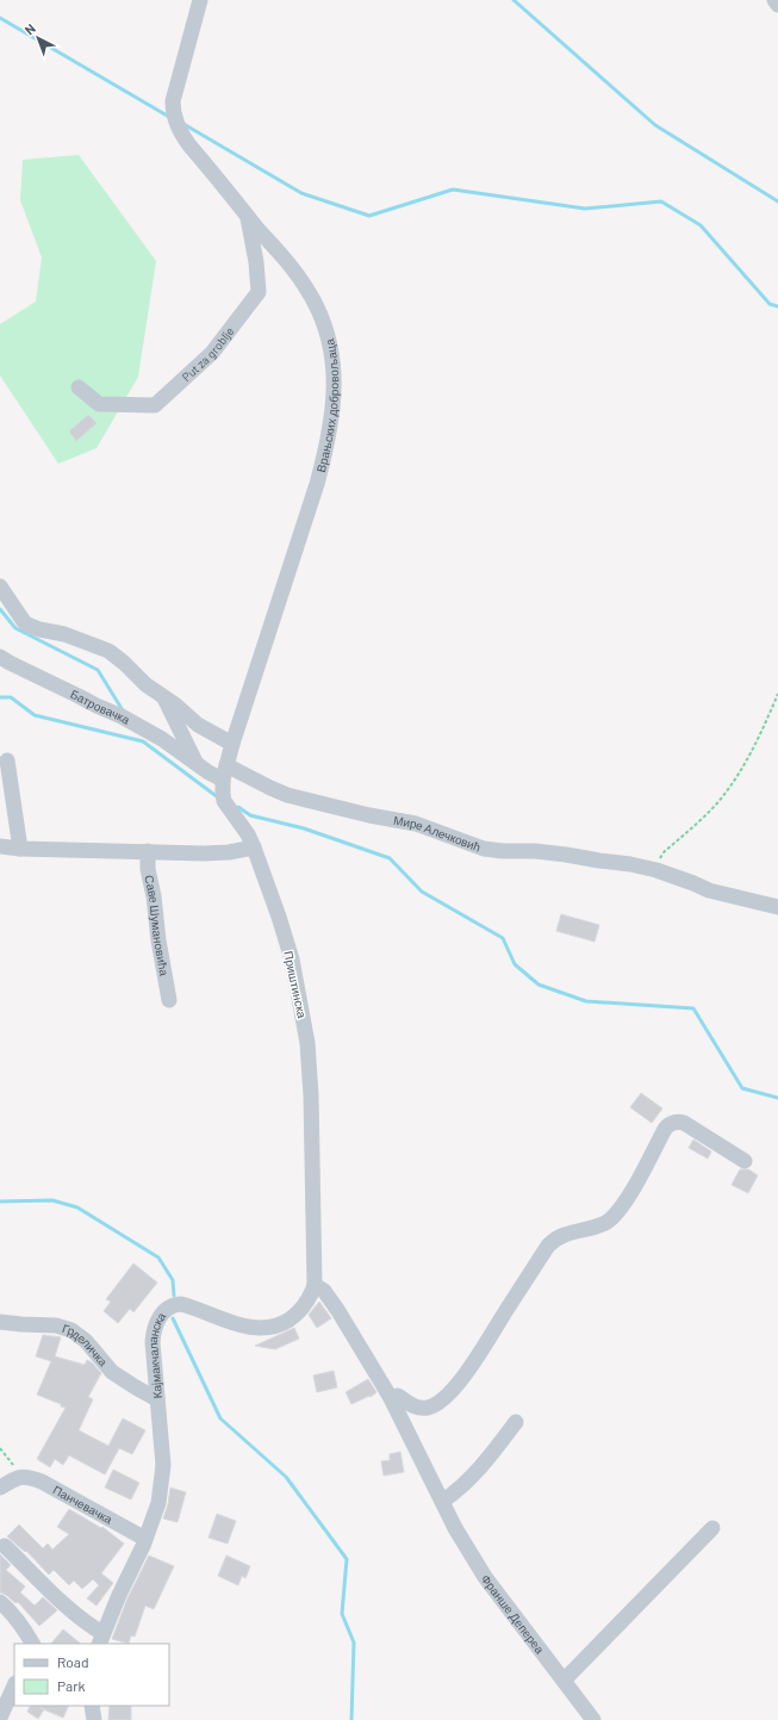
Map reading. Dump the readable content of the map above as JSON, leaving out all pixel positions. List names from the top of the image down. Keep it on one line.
{"streets":{"street":["Put za groblje","Врањских добровољаца","Батровачка","Мире Алечковић","Саве Шумановића","Приштинска","Грделичка","Кајмакчаланска","Панчевачка","Франше Депереа"]},"crossings":[["Put za groblje","Врањских добровољаца"],["Врањских добровољаца","Батровачка"],["Врањских добровољаца","Мире Алечковић"],["Врањских добровољаца","Приштинска"],["Батровачка","Мире Алечковић"],["Батровачка","Приштинска"],["Мире Алечковић","Приштинска"],["Приштинска","Кајмакчаланска"],["Грделичка","Кајмакчаланска"],["Кајмакчаланска","Панчевачка"],["Кајмакчаланска","Франше Депереа"]],"legend":["Road","Park"],"north":"top left"}
